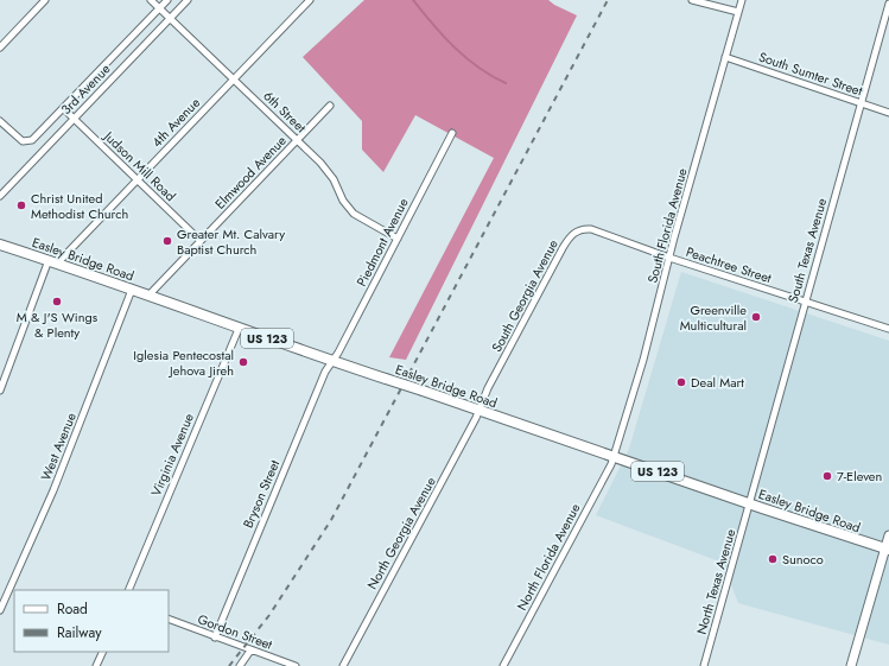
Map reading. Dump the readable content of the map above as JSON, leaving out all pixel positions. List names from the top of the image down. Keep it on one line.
{"streets":{"highway":["Easley Bridge Road","US 123"],"street":["South Sumter Street","3rd Avenue","6th Street","4th Avenue","Judson Mill Road","Elmwood Avenue","South Florida Avenue","Piedmont Avenue","South Texas Avenue","Peachtree Street","South Georgia Avenue","West Avenue","Virginia Avenue","Bryson Street","North Georgia Avenue","North Florida Avenue","North Texas Avenue","Gordon Street"]},"crossings":[["South Sumter Street","South Florida Avenue"],["South Sumter Street","South Texas Avenue"],["3rd Avenue","6th Street"],["3rd Avenue","Judson Mill Road"],["6th Street","4th Avenue"],["6th Street","Elmwood Avenue"],["6th Street","Piedmont Avenue"],["4th Avenue","Judson Mill Road"],["4th Avenue","Easley Bridge Road"],["Judson Mill Road","Elmwood Avenue"],["Elmwood Avenue","Easley Bridge Road"],["South Florida Avenue","Easley Bridge Road"],["South Florida Avenue","Peachtree Street"],["South Florida Avenue","South Georgia Avenue"],["South Florida Avenue","North Florida Avenue"],["Piedmont Avenue","Easley Bridge Road"],["Piedmont Avenue","Bryson Street"],["South Texas Avenue","Easley Bridge Road"],["South Texas Avenue","Peachtree Street"],["South Texas Avenue","North Texas Avenue"],["Easley Bridge Road","South Georgia Avenue"],["Easley Bridge Road","West Avenue"],["Easley Bridge Road","Virginia Avenue"],["Easley Bridge Road","Bryson Street"],["Easley Bridge Road","North Georgia Avenue"],["Easley Bridge Road","North Florida Avenue"],["Easley Bridge Road","North Texas Avenue"],["Peachtree Street","South Georgia Avenue"],["South Georgia Avenue","North Georgia Avenue"],["Bryson Street","Gordon Street"]],"places":["Christ United Methodist Church","Greater Mt. Calvary Baptist Church","M & J'S Wings & Plenty","Greenville Multicultural","Iglesia Pentecostal Jehova Jireh","Deal Mart","7-Eleven","Sunoco"],"legend":["Road","Railway"]}
